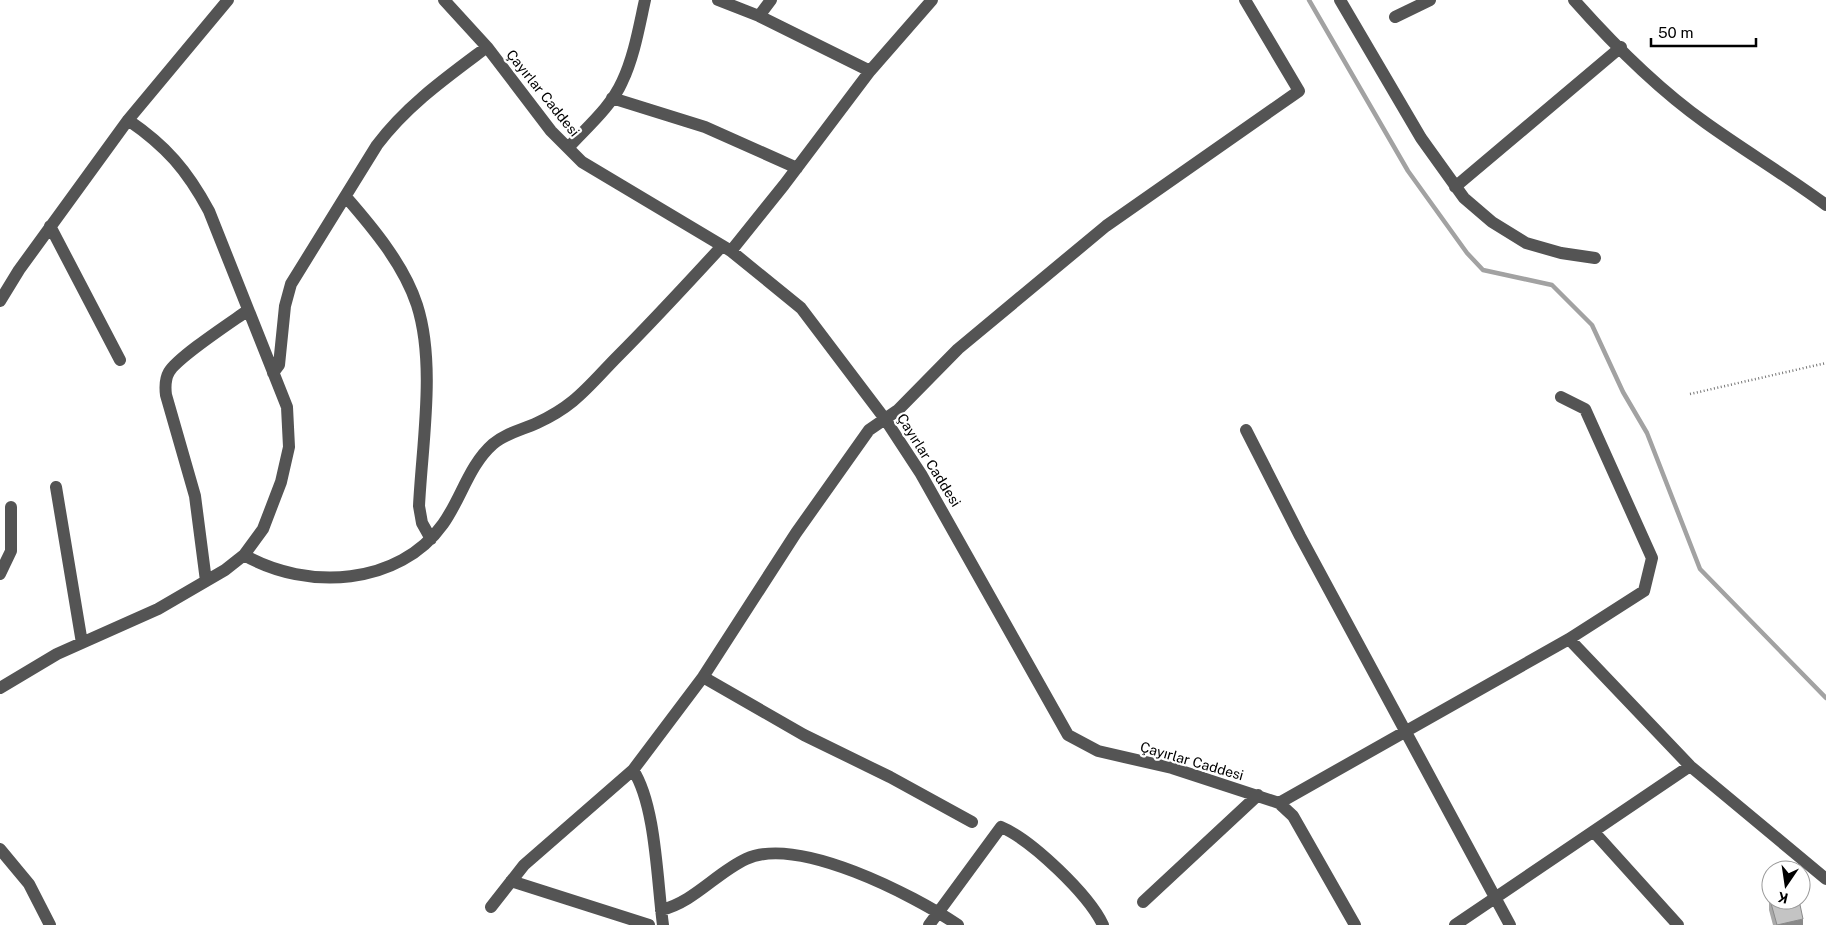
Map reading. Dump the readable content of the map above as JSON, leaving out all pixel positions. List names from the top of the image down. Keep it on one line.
{"streets":{"street":["Çayırlar Caddesi"]},"scale_bar":"50 m","north":"bottom"}
